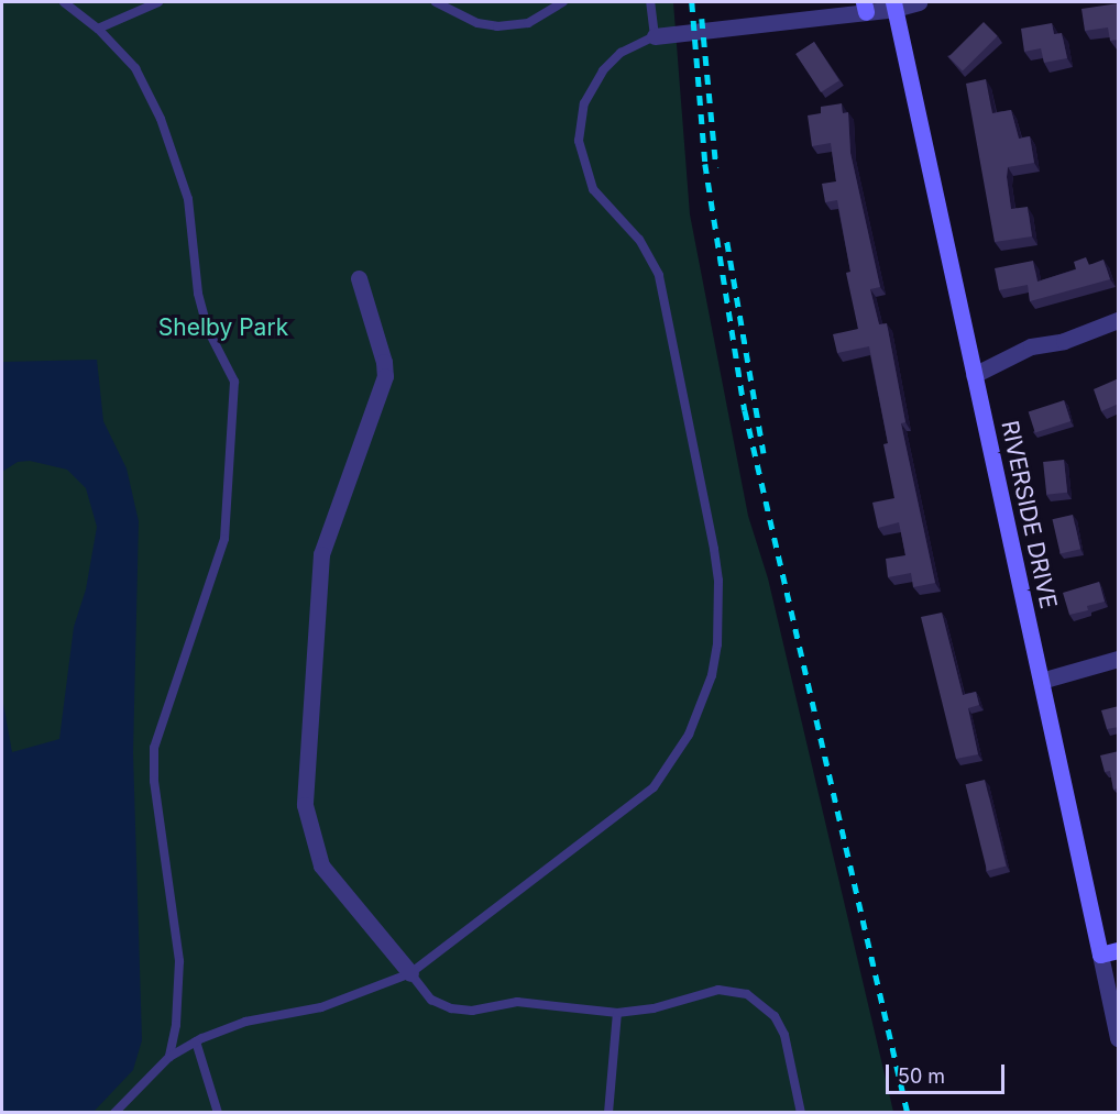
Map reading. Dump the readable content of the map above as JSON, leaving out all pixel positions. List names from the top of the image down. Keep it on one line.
{"streets":{"street":["RIVERSIDE DRIVE"]},"parks":["Shelby Park"],"scale_bar":"50 m"}
